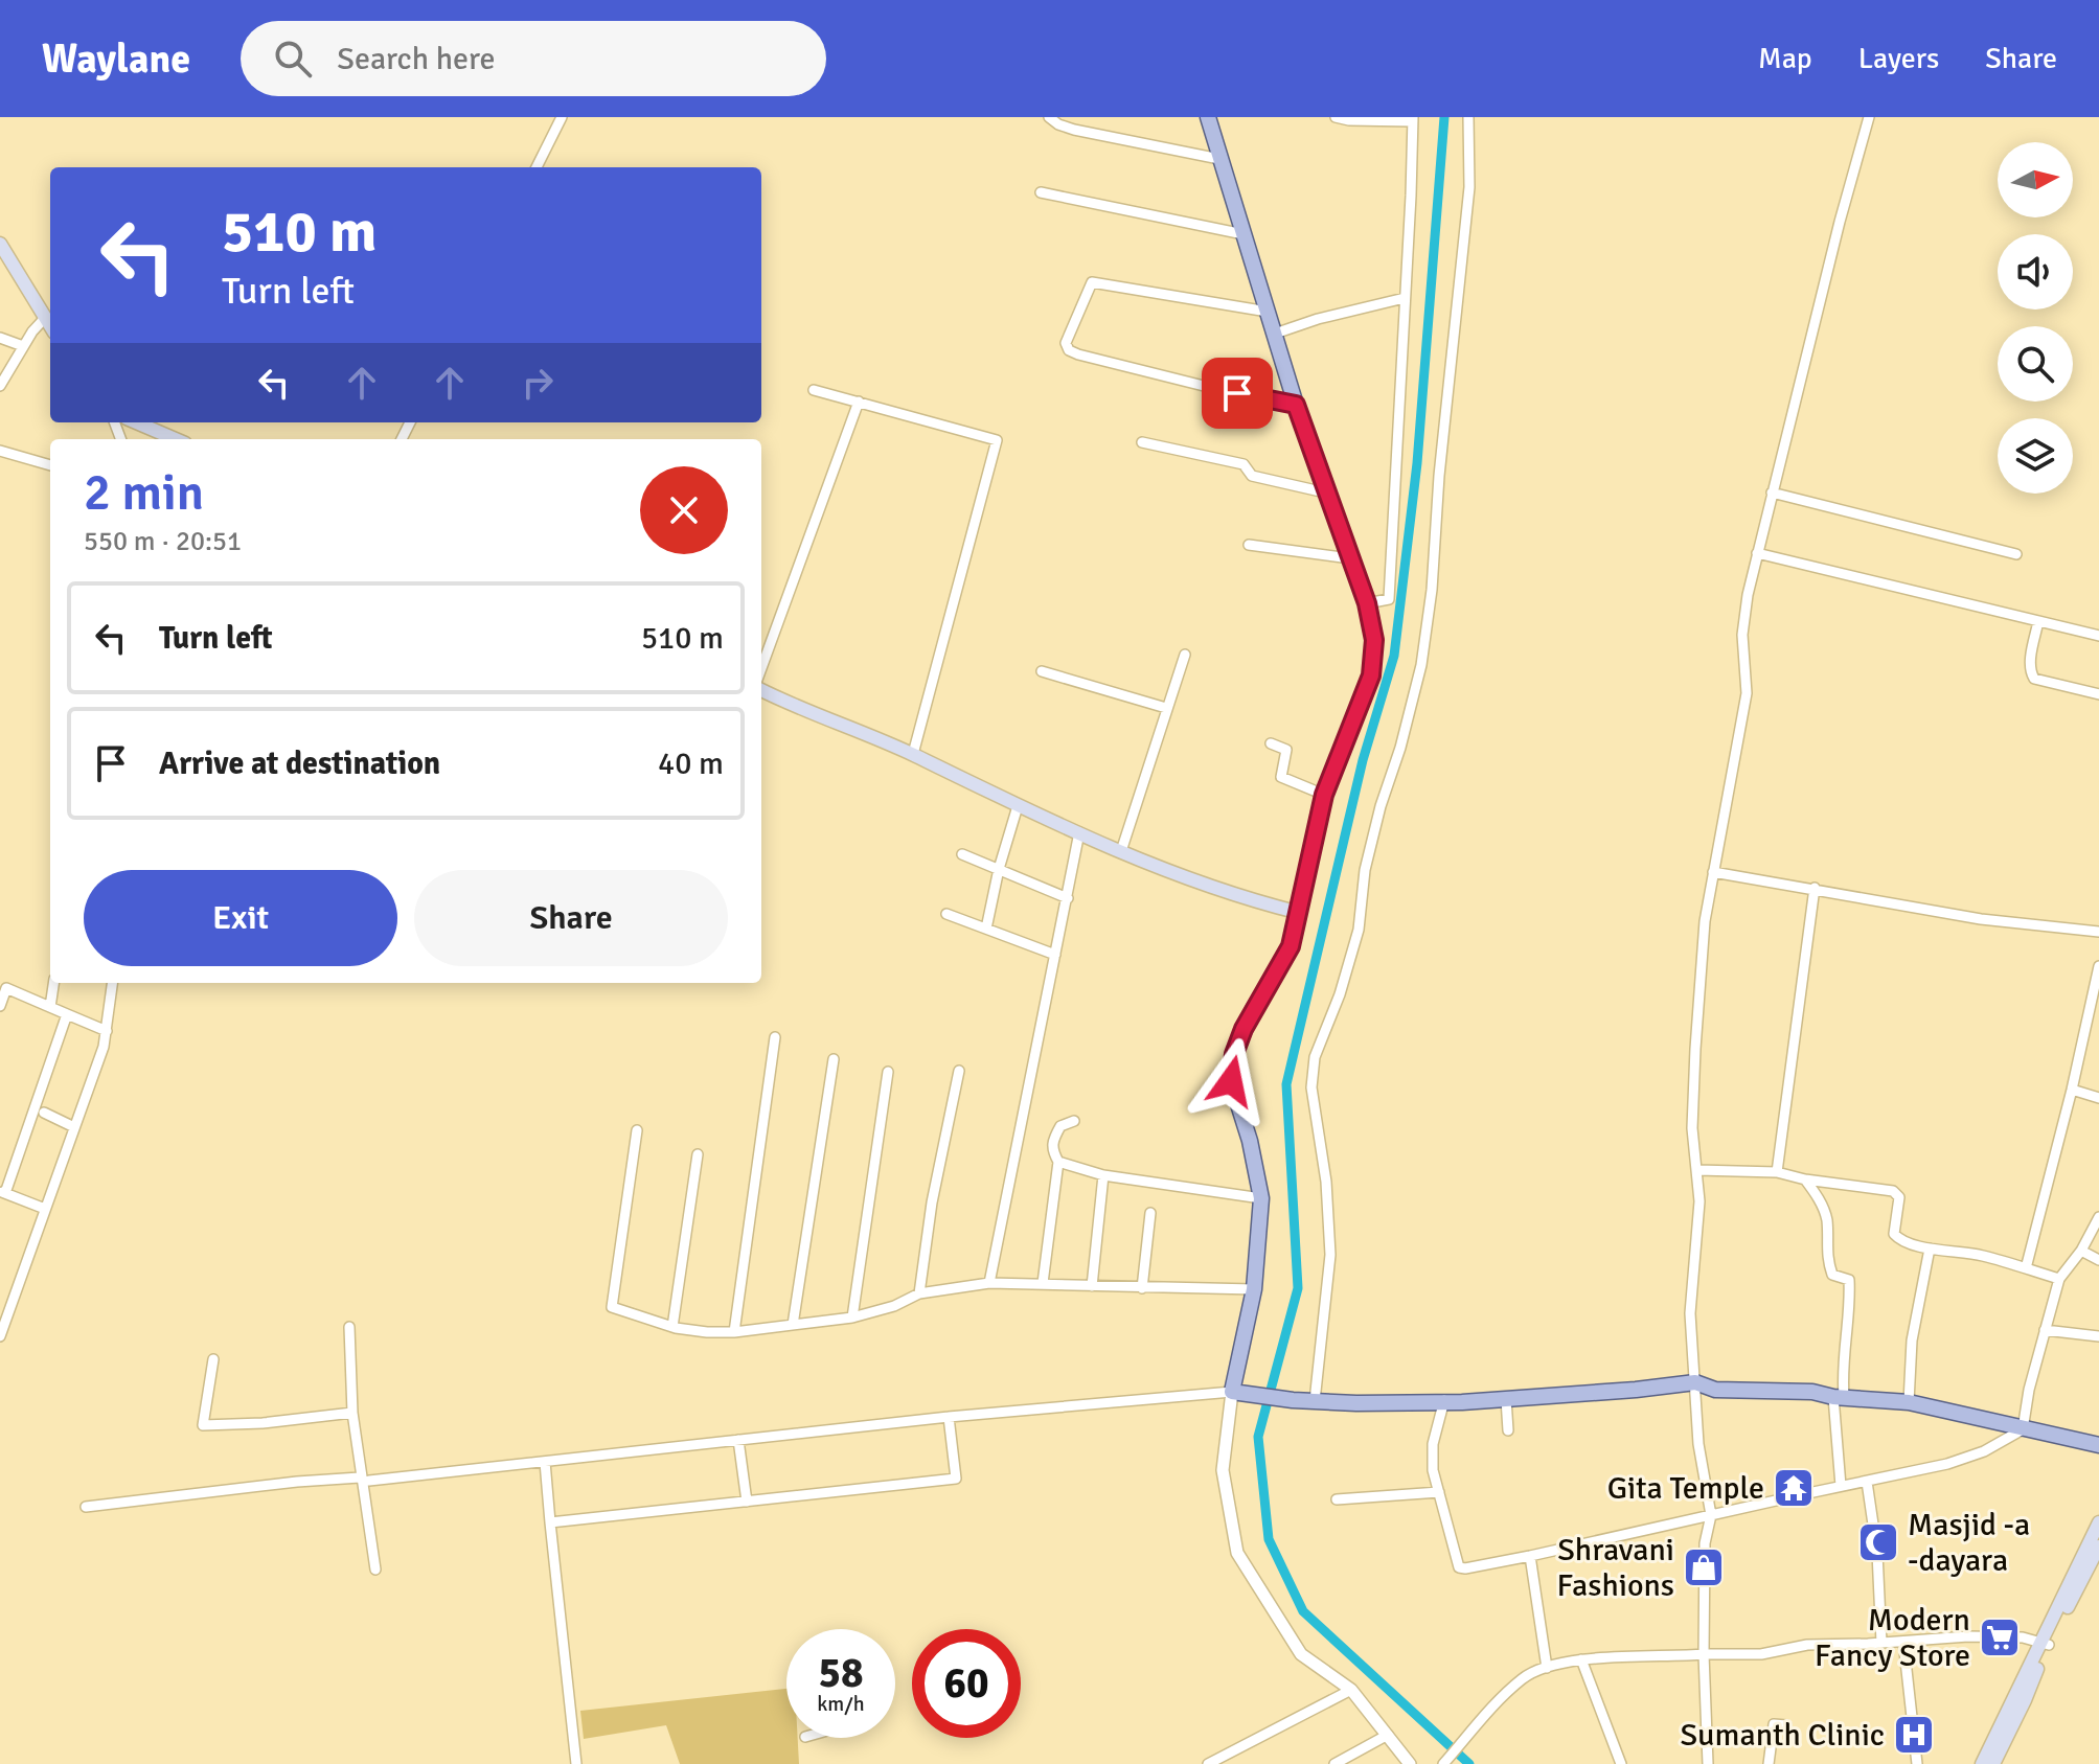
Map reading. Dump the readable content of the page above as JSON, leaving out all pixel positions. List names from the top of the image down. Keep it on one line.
{"places":{"temple":["Gita Temple"],"mosque":["Masjid -a -dayara"],"shop":["Shravani Fashions"],"supermarket":["Modern Fancy Store"],"hospital":["Sumanth Clinic"]},"north":"right","page":{"header":"Waylane","search":"Search here","nav":["Map","Layers","Share"],"turn":["510 m","Turn left"],"heading":["2 min","550 m · 20:51"],"list":[{"name":"Turn left","value":"510 m"},{"name":"Arrive at destination","value":"40 m"}],"buttons":["Exit","Share"],"speed":"58 km/h","limit":"60"}}
